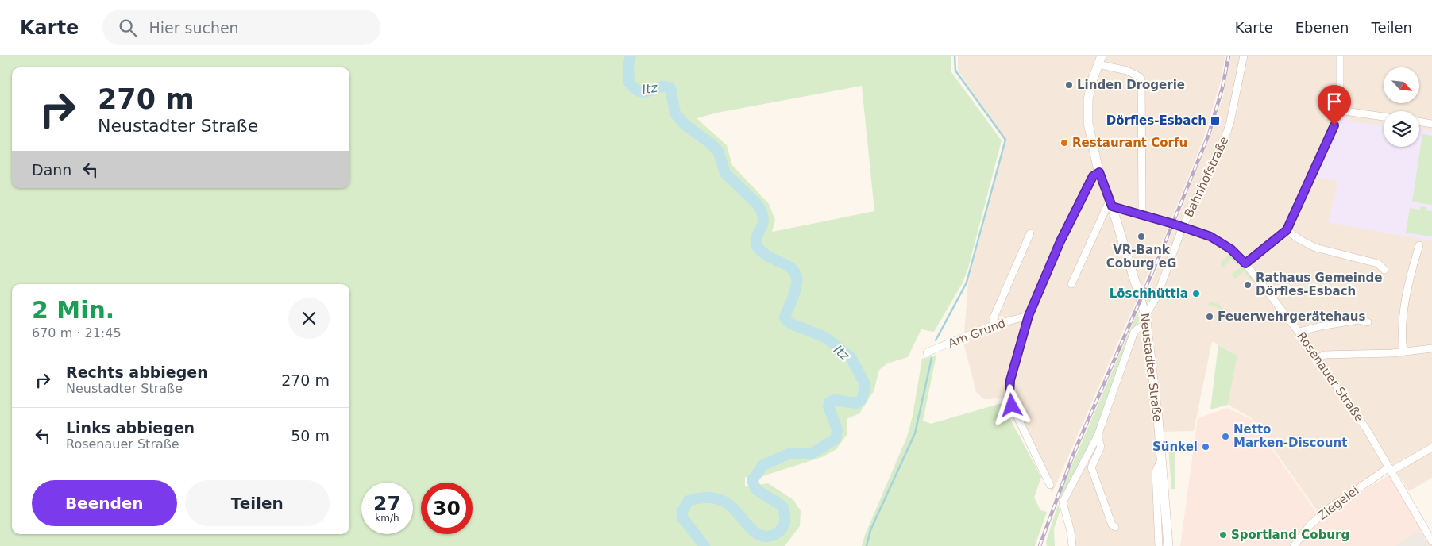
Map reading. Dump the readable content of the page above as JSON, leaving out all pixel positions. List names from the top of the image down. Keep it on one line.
{"streets":{"street":["Bahnhofstraße","Am Grund","Neustadter Straße","Rosenauer Straße","Ziegelei"]},"crossings":[["Bahnhofstraße","Neustadter Straße"],["Bahnhofstraße","Rosenauer Straße"],["Neustadter Straße","Rosenauer Straße"],["Rosenauer Straße","Ziegelei"]],"water":["Itz"],"places":{"other":["Linden Drogerie","Restaurant Corfu","VR-Bank Coburg eG","Rathaus Gemeinde Dörfles-Esbach","Löschhüttla","Feuerwehrgerätehaus","Netto Marken-Discount","Sünkel","Sportland Coburg"],"transit":["Dörfles-Esbach"]},"north":"bottom right","page":{"header":"Karte","search":"Hier suchen","nav":["Karte","Ebenen","Teilen"],"turn":["270 m","Neustadter Straße"],"then":"Dann","heading":["2 Min.","670 m · 21:45"],"list":[{"name":"Rechts abbiegen","note":"Neustadter Straße","value":"270 m"},{"name":"Links abbiegen","note":"Rosenauer Straße","value":"50 m"}],"buttons":["Beenden","Teilen"],"speed":"27 km/h","limit":"30"}}
